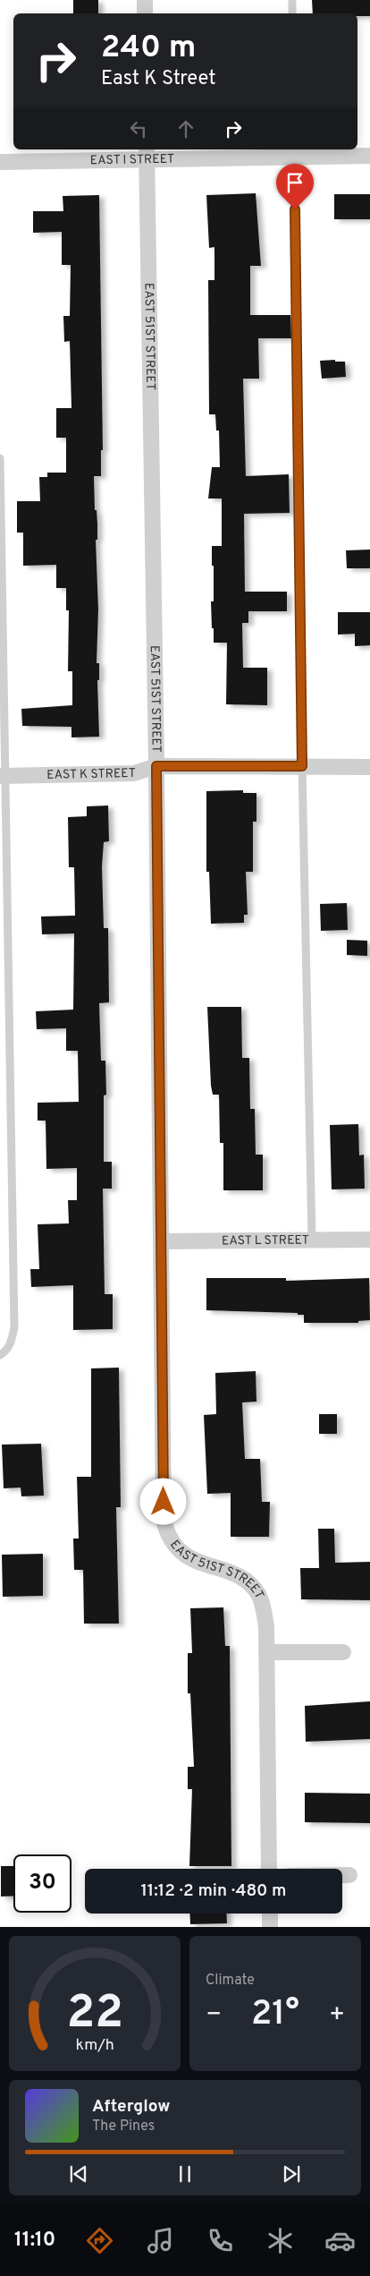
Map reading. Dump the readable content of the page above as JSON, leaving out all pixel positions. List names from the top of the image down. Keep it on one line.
{"streets":{"street":["EAST I STREET","EAST 51ST STREET","EAST K STREET","EAST L STREET"]},"crossings":[["EAST I STREET","EAST 51ST STREET"],["EAST 51ST STREET","EAST K STREET"],["EAST 51ST STREET","EAST L STREET"]],"page":{"turn":["240 m","East K Street"],"limit":"30","trip":"11:12 · 2 min · 480 m","tile":"Climate","heat":["−","21°","+"],"song":["Afterglow","The Pines"],"tabs":"11:10","gauge":["22","km/h"]}}
